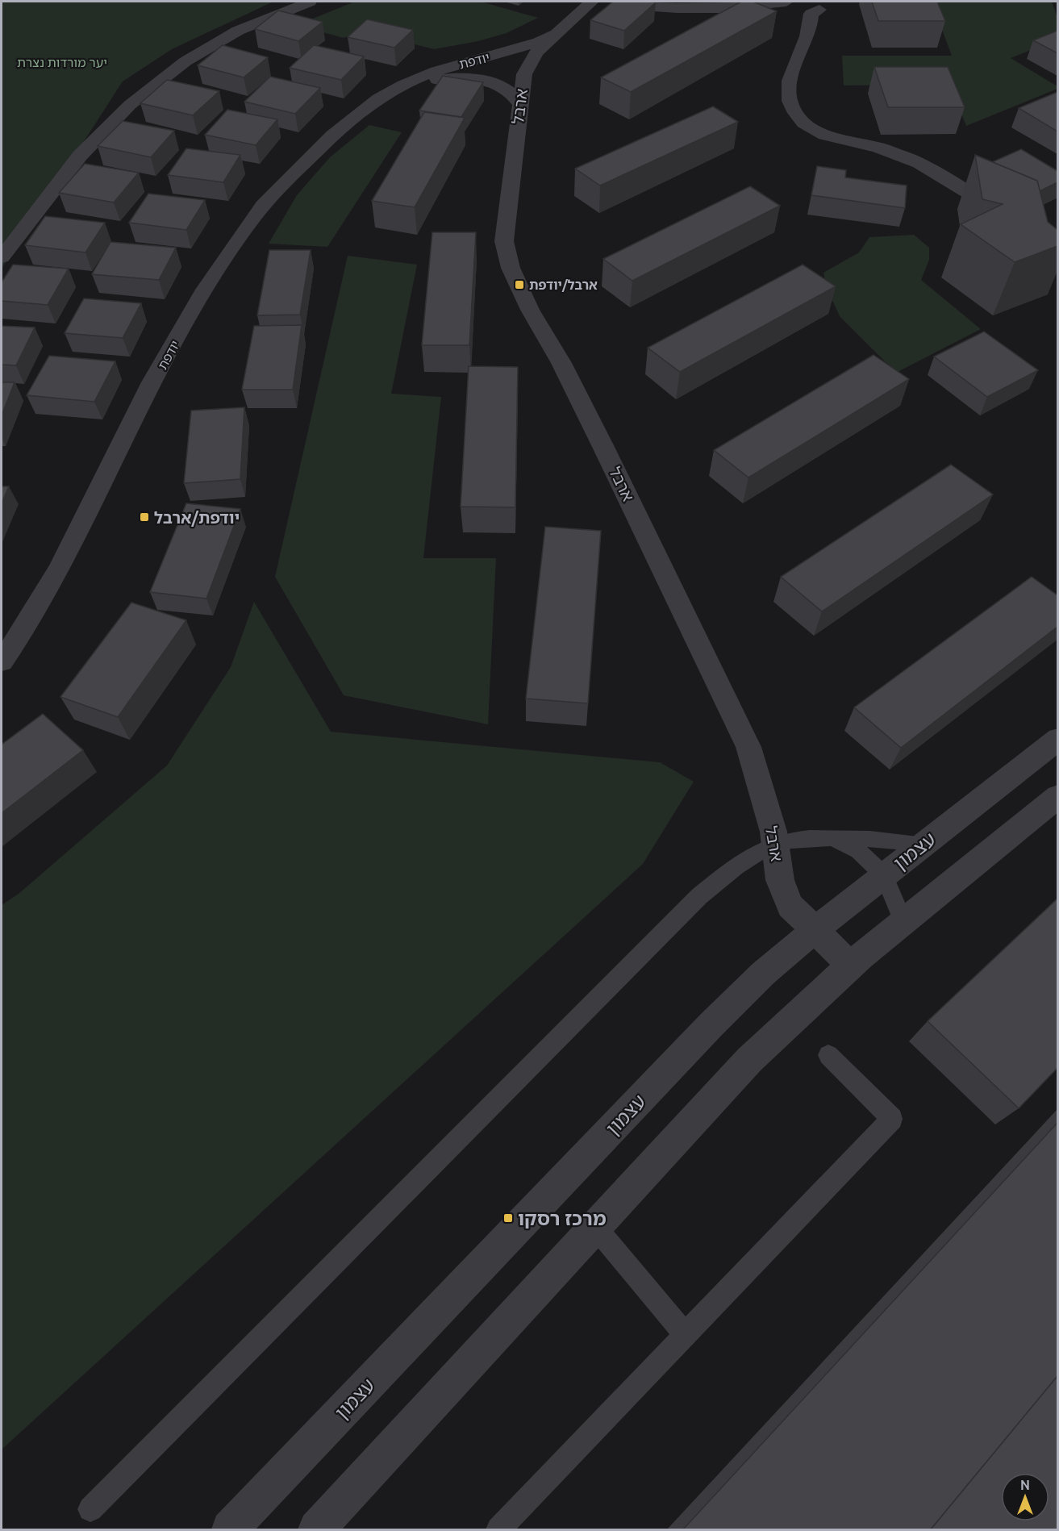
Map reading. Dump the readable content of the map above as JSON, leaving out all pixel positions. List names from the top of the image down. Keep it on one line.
{"streets":{"street":["יודפת","ארבל","עצמון"]},"crossings":[["יודפת","ארבל"],["ארבל","עצמון"]],"parks":["יער מורדות נצרת"],"places":{"transit":["ארבל/יודפת","יודפת/ארבל","מרכז רסקו"]},"north":"top"}
